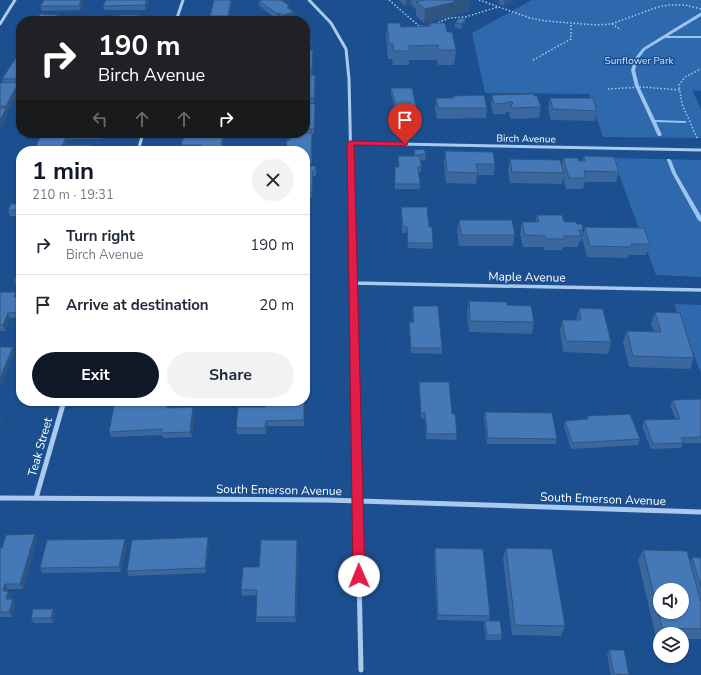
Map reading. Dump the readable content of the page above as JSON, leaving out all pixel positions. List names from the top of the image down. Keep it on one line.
{"streets":{"street":["Birch Avenue","Maple Avenue","Teak Street","South Emerson Avenue"]},"crossings":[["Teak Street","South Emerson Avenue"]],"parks":["Sunflower Park"],"page":{"turn":["190 m","Birch Avenue"],"heading":["1 min","210 m · 19:31"],"list":[{"name":"Turn right","note":"Birch Avenue","value":"190 m"},{"name":"Arrive at destination","value":"20 m"}],"buttons":["Exit","Share"]}}
